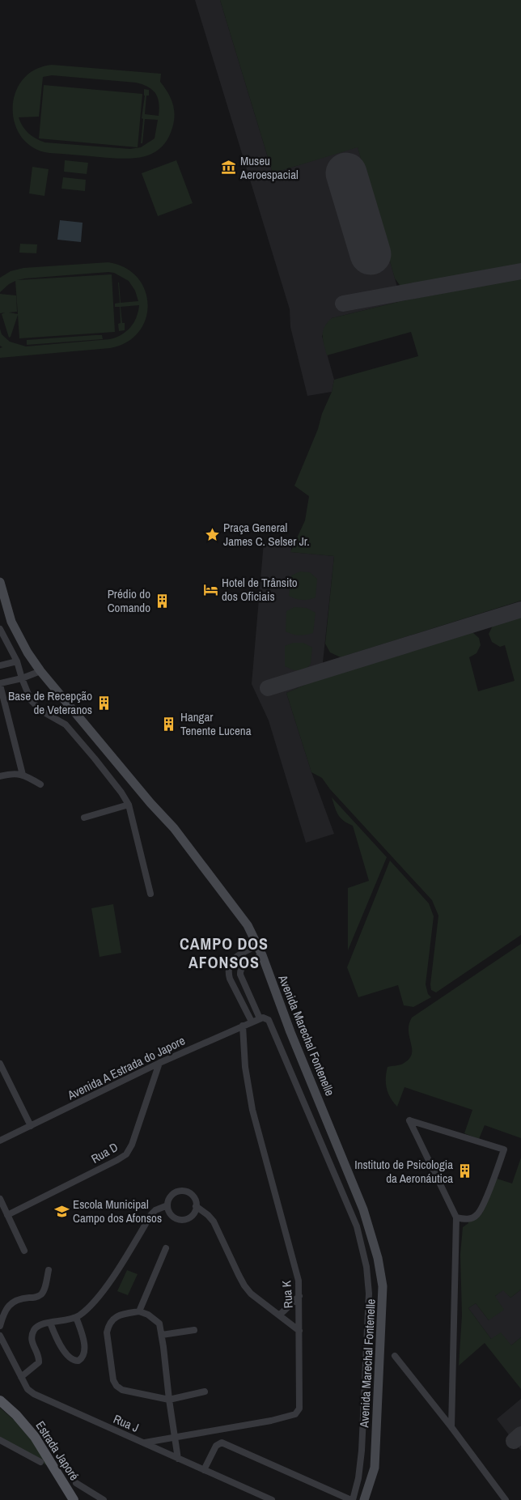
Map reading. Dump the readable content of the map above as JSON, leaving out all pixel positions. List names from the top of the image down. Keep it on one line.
{"streets":{"main road":["Avenida Marechal Fontenelle","Estrada Japoré"],"street":["Avenida A Estrada do Japore","Rua D","Rua K","Rua J"]},"crossings":[["Avenida A Estrada do Japore","Rua D"],["Avenida A Estrada do Japore","Rua K"],["Rua K","Rua J"]],"districts":["CAMPO DOS AFONSOS"],"places":{"museum":["Museu Aeroespacial"],"place":["Praça General James C. Selser Jr."],"hotel":["Hotel de Trânsito dos Oficiais"],"building":["Prédio do Comando","Base de Recepção de Veteranos","Hangar Tenente Lucena","Instituto de Psicologia da Aeronáutica"],"school or university":["Escola Municipal Campo dos Afonsos"]}}
